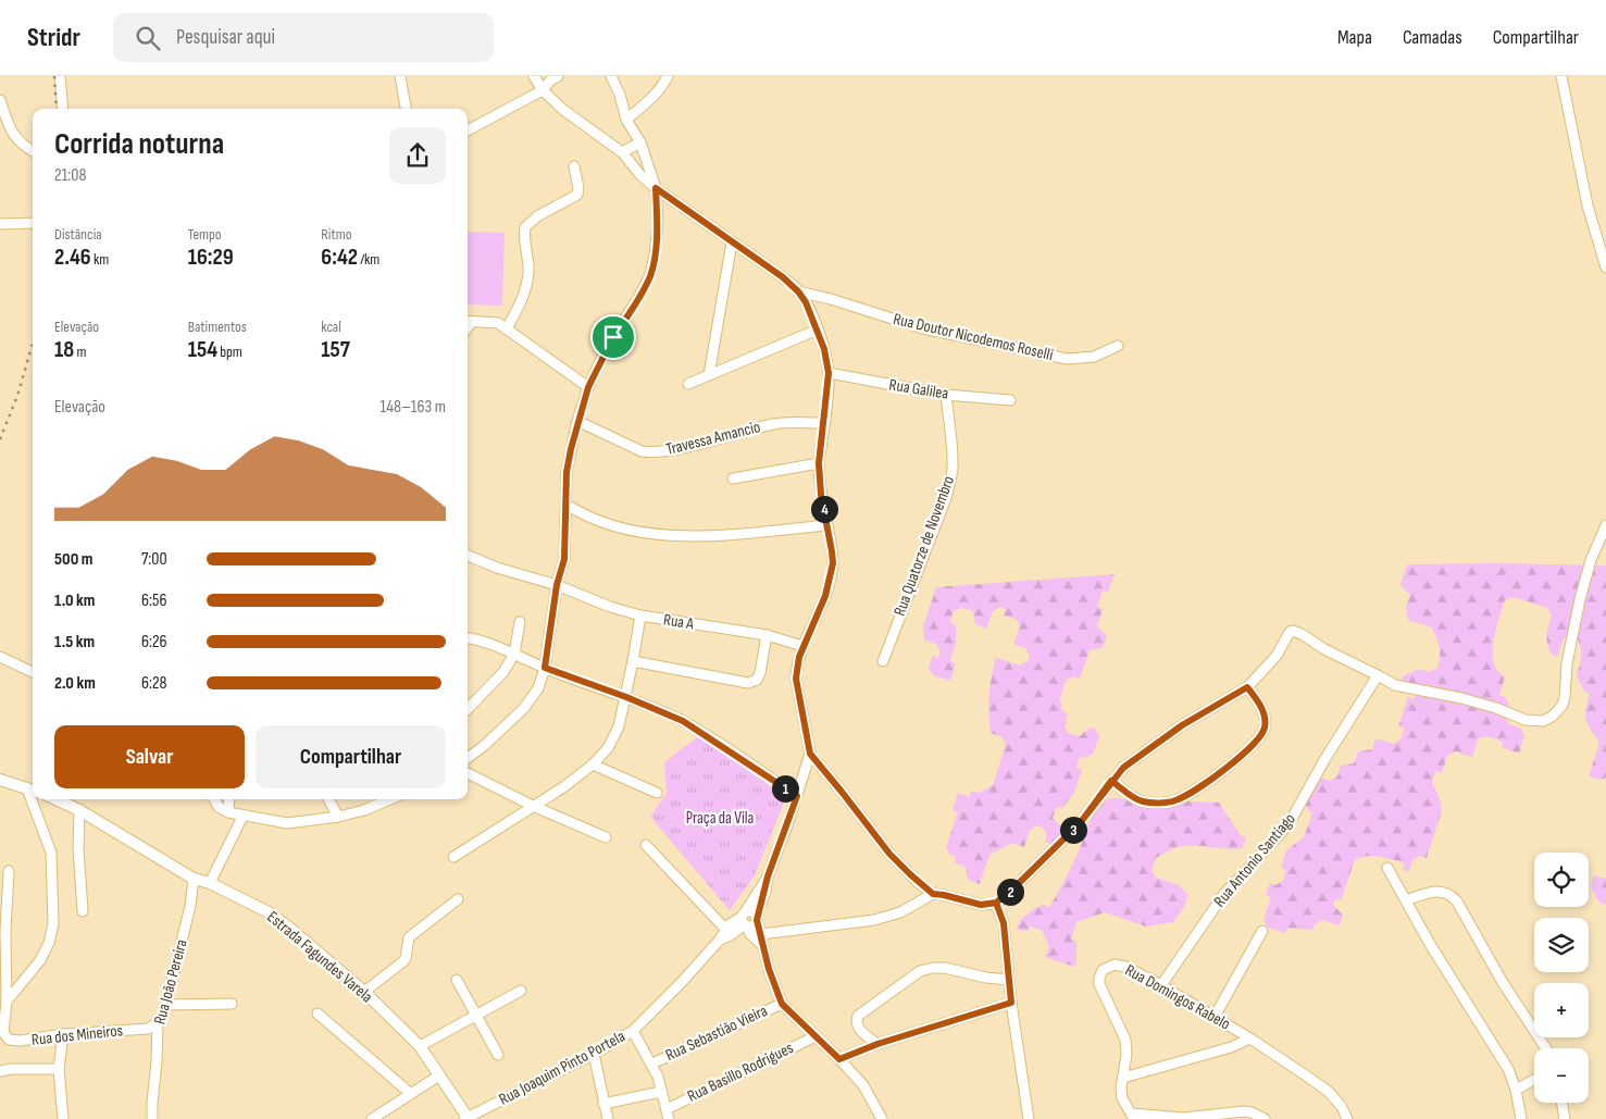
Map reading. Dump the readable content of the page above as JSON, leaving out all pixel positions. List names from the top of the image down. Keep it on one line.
{"streets":{"street":["Rua Doutor Nicodemos Roselli","Rua Galilea","Travessa Amancio","Rua Quatorze de Novembro","Rua A","Rua Antonio Santiago","Estrada Fagundes Varela","Rua João Pereira","Rua Domingos Rabelo","Rua Sebastião Vieira","Rua dos Mineiros","Rua Joaquim Pinto Portela","Rua Basillo Rodrigues"]},"crossings":[["Rua Galilea","Rua Quatorze de Novembro"],["Rua Antonio Santiago","Rua Domingos Rabelo"],["Estrada Fagundes Varela","Rua João Pereira"],["Estrada Fagundes Varela","Rua Joaquim Pinto Portela"],["Rua João Pereira","Rua dos Mineiros"]],"parks":["Praça da Vila"],"page":{"header":"Stridr","search":"Pesquisar aqui","nav":["Mapa","Camadas","Compartilhar"],"heading":["Corrida noturna","21:08"],"stats":[["Distância","2.46 km"],["Tempo","16:29"],["Ritmo","6:42 /km"],["Elevação","18 m"],["Batimentos","154 bpm"],["kcal","157"]],"chart":["Elevação","148–163 m"],"pins":["4","1","3","2"],"list":[{"name":"500 m","note":"7:00"},{"name":"1.0 km","note":"6:56"},{"name":"1.5 km","note":"6:26"},{"name":"2.0 km","note":"6:28"}],"buttons":["Salvar","Compartilhar"],"map_buttons":["+","−"]}}
